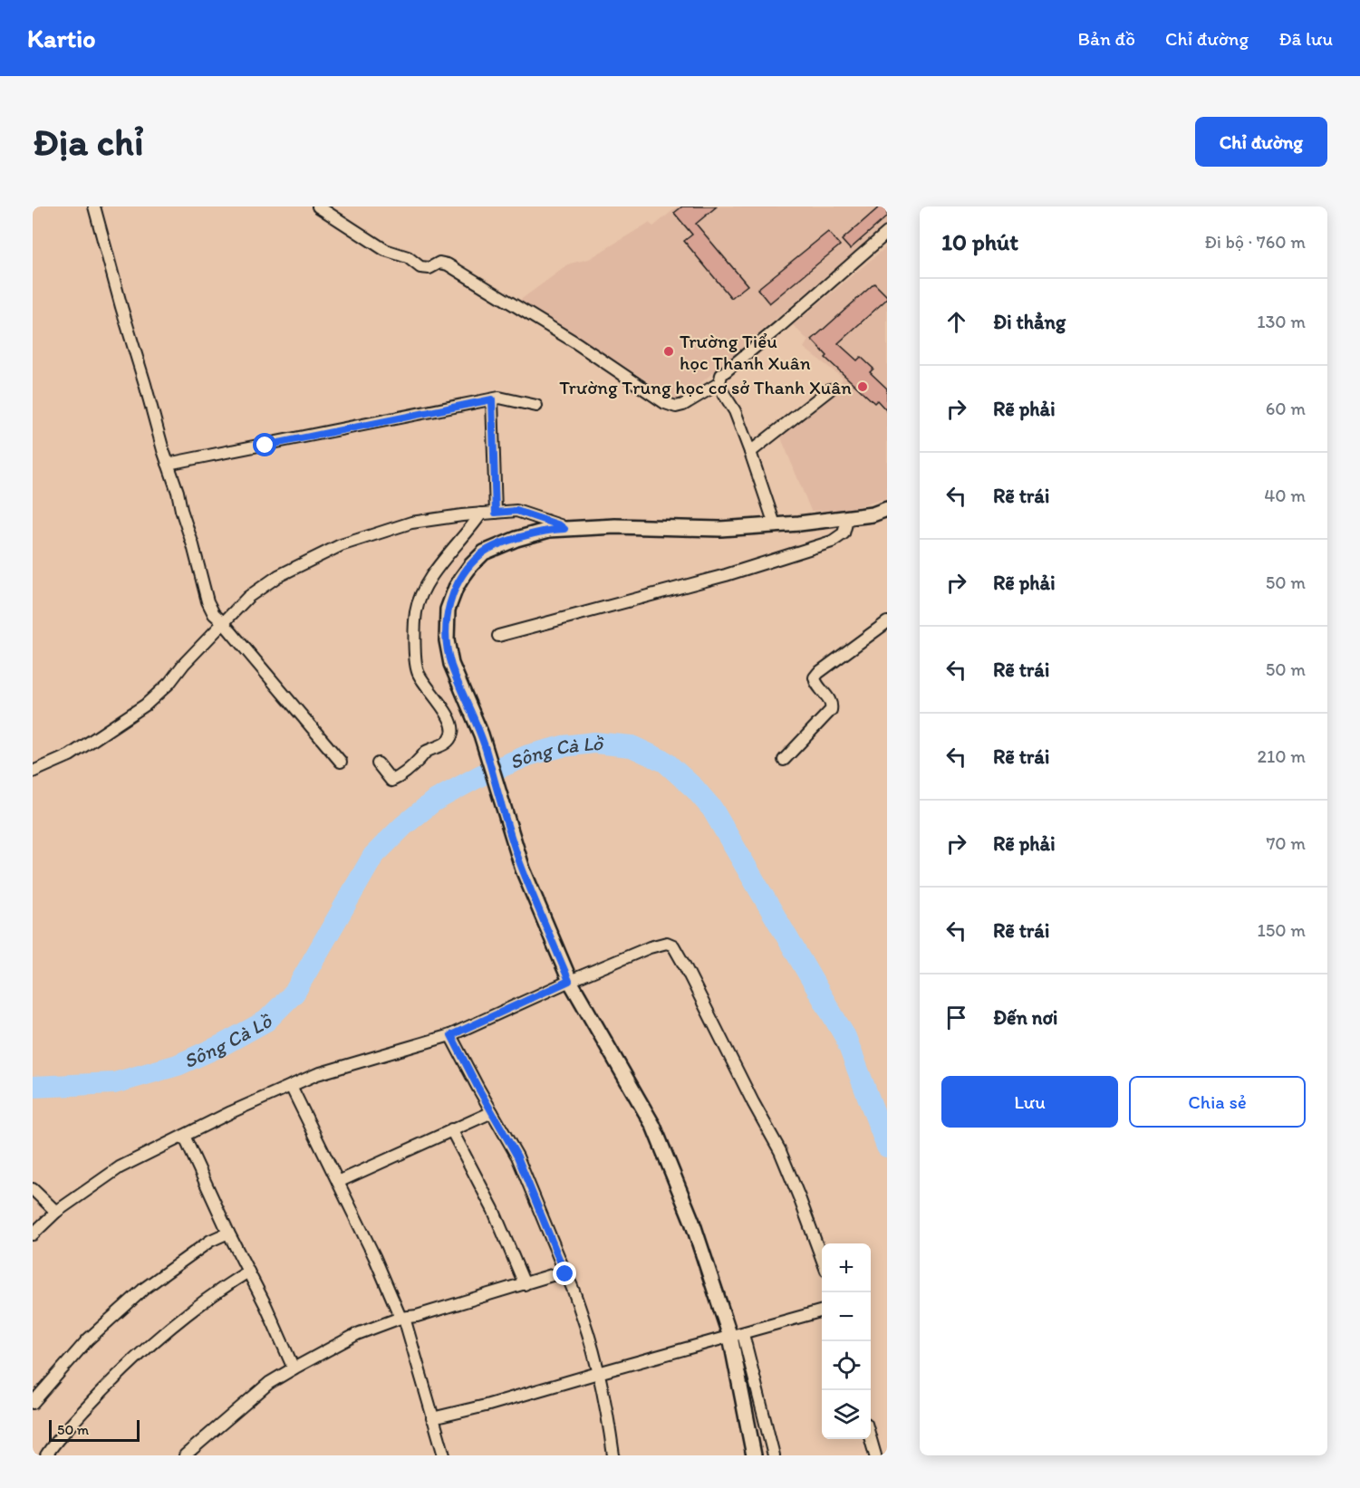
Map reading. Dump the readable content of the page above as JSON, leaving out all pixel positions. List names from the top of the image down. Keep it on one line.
{"water":["Sông Cà Lồ"],"places":["Trường Tiểu học Thanh Xuân","Trường Trung học cơ sở Thanh Xuân"],"scale_bar":"50 m","page":{"header":"Kartio","nav":["Bản đồ","Chỉ đường","Đã lưu"],"buttons":["Chỉ đường",["Lưu","Chia sẻ"]],"title":"Địa chỉ","heading":["10 phút","Đi bộ · 760 m"],"list":[["Đi thẳng","130 m"],["Rẽ phải","60 m"],["Rẽ trái","40 m"],["Rẽ phải","50 m"],["Rẽ trái","50 m"],["Rẽ trái","210 m"],["Rẽ phải","70 m"],["Rẽ trái","150 m"],"Đến nơi"],"map_buttons":["+","−"],"scale":"50 m"}}
